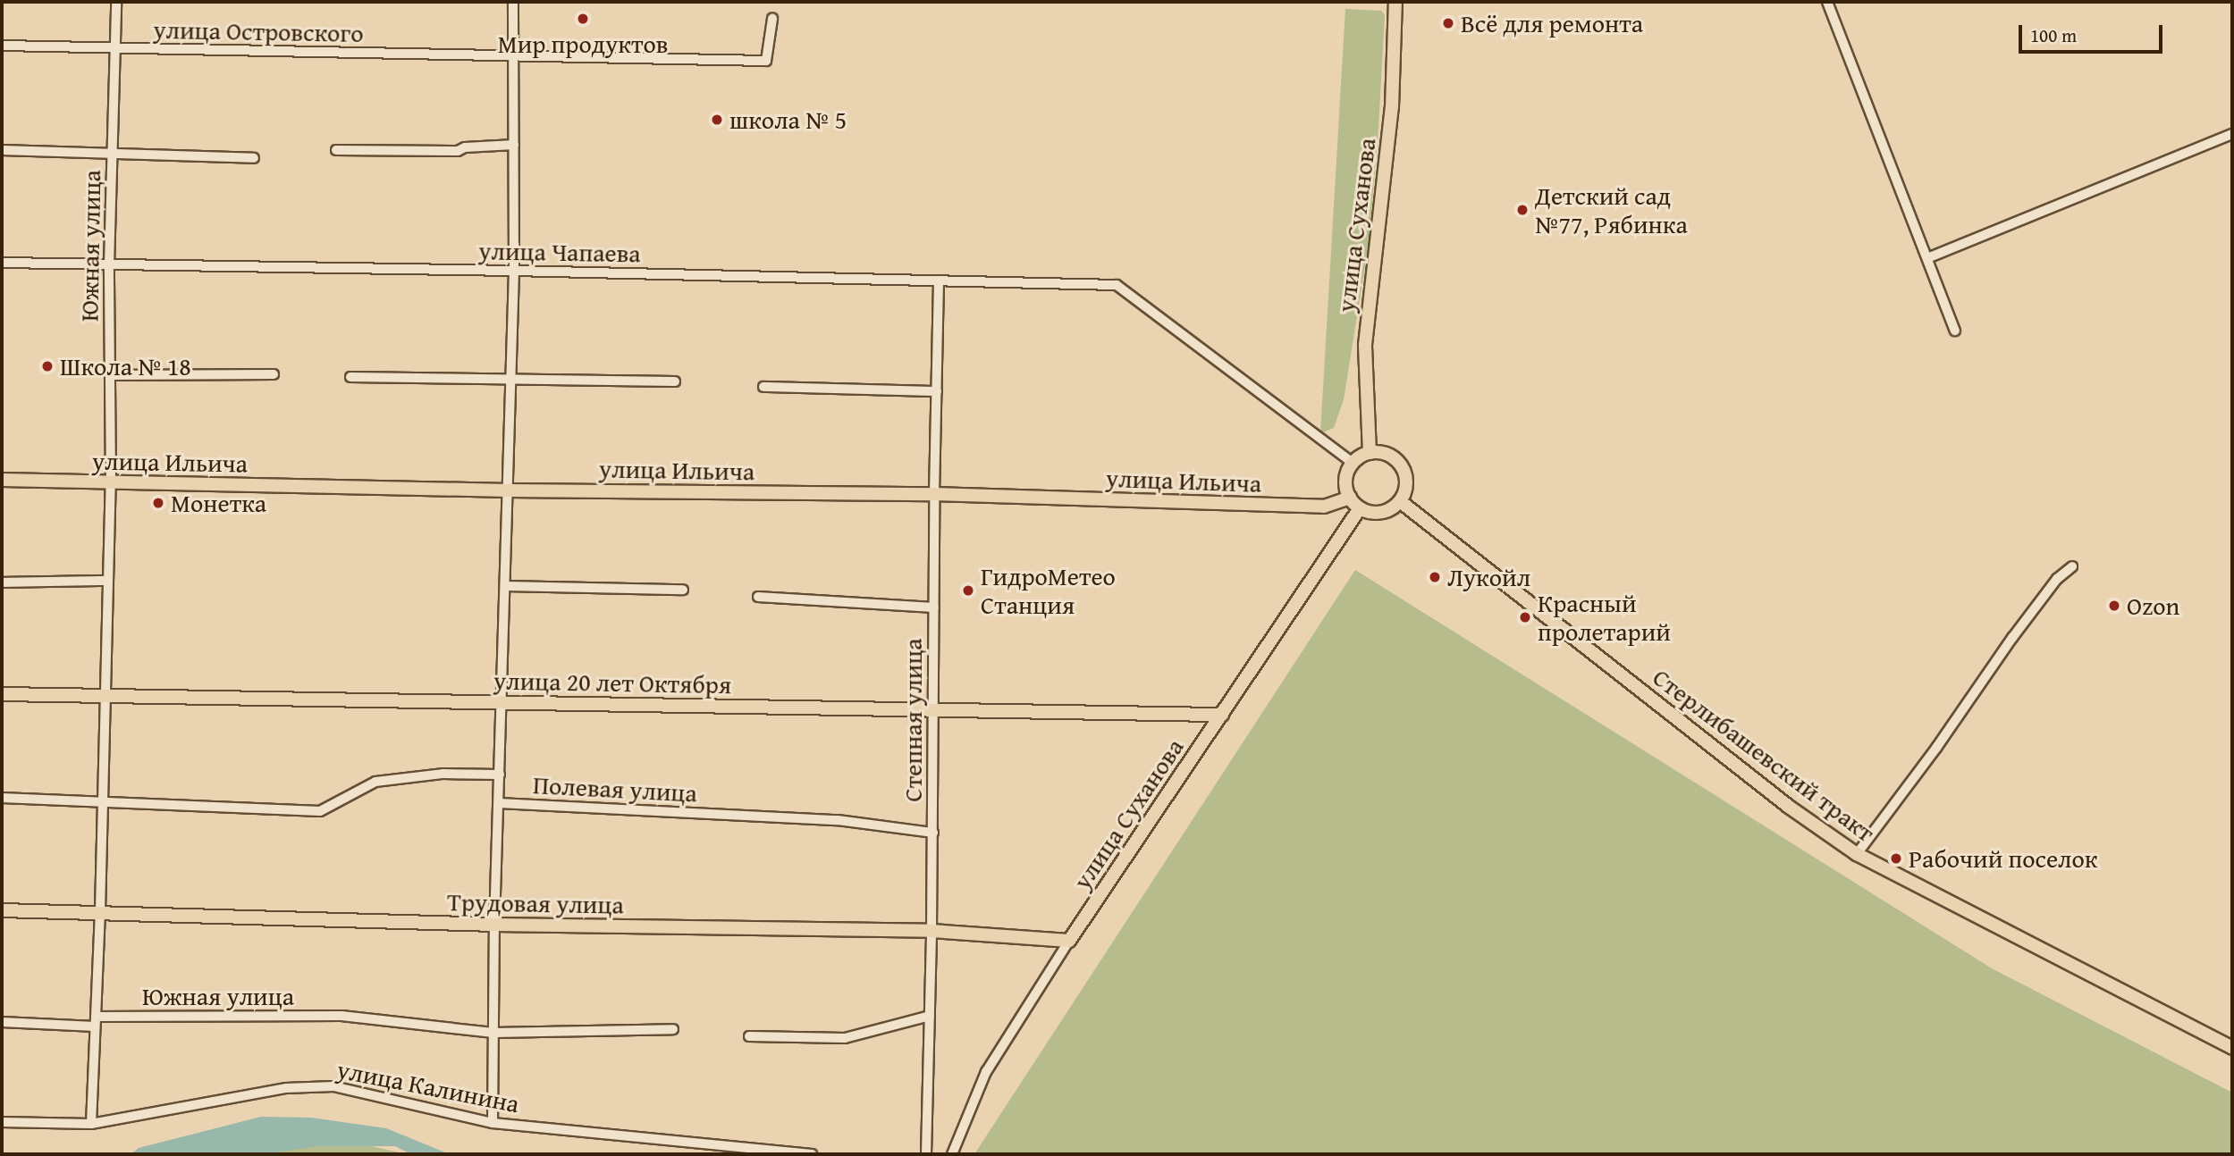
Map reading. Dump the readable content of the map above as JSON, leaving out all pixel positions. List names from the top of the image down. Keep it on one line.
{"streets":{"main road":["улица Суханова","улица Ильича","улица 20 лет Октября","Стерлибашевский тракт","Трудовая улица"],"street":["улица Островского","Южная улица","улица Чапаева","Степная улица","Полевая улица","улица Калинина"]},"crossings":[["улица Островского","Южная улица"],["улица Островского","Полевая улица"],["улица Суханова","улица Чапаева"],["улица Суханова","улица Ильича"],["улица Суханова","улица 20 лет Октября"],["улица Суханова","Стерлибашевский тракт"],["улица Суханова","Трудовая улица"],["Южная улица","улица Чапаева"],["Южная улица","улица Ильича"],["Южная улица","улица 20 лет Октября"],["Южная улица","Полевая улица"],["Южная улица","Трудовая улица"],["Южная улица","улица Калинина"],["улица Чапаева","улица Ильича"],["улица Чапаева","Степная улица"],["улица Чапаева","Стерлибашевский тракт"],["улица Чапаева","Полевая улица"],["улица Ильича","Степная улица"],["улица Ильича","Стерлибашевский тракт"],["улица Ильича","Полевая улица"],["улица 20 лет Октября","Степная улица"],["улица 20 лет Октября","Полевая улица"],["Степная улица","Полевая улица"],["Степная улица","Трудовая улица"],["Полевая улица","Трудовая улица"],["Полевая улица","улица Калинина"]],"places":["Мир продуктов","Всё для ремонта","школа № 5","Детский сад №77, Рябинка","Школа № 18","Монетка","Лукойл","ГидроМетео Станция","Ozon","Красный пролетарий","Рабочий поселок"],"scale_bar":"100 m"}
